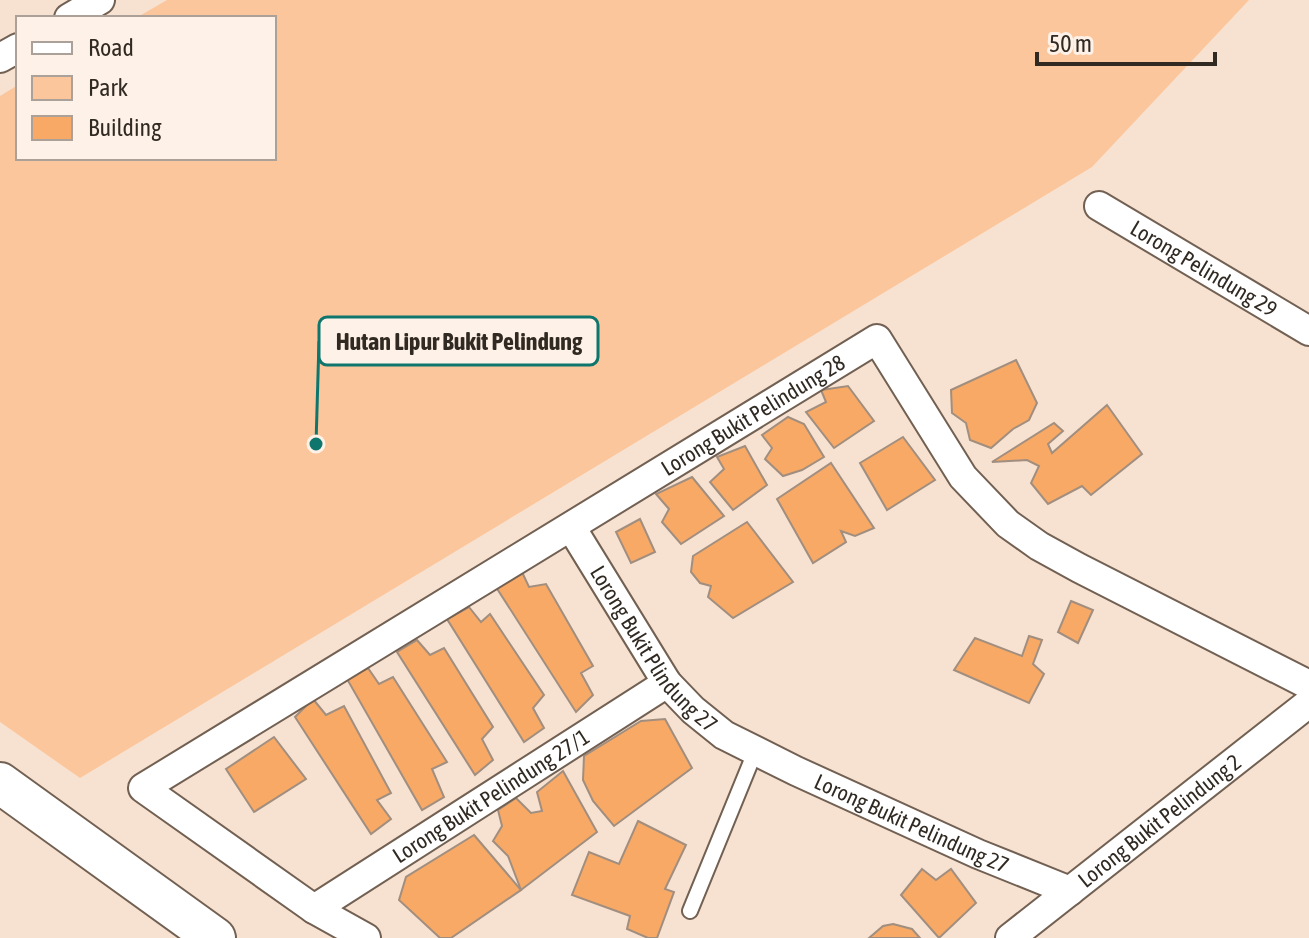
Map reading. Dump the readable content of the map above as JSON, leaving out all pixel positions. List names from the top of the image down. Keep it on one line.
{"streets":{"street":["Lorong Pelindung 29","Lorong Bukit Pelindung 28","Lorong Bukit Plindung 27","Lorong Bukit Pelindung 27/1","Lorong Bukit Pelindung 2","Lorong Bukit Pelindung 27"]},"crossings":[["Lorong Bukit Pelindung 28","Lorong Bukit Plindung 27"],["Lorong Bukit Pelindung 28","Lorong Bukit Pelindung 27/1"],["Lorong Bukit Plindung 27","Lorong Bukit Pelindung 27/1"],["Lorong Bukit Plindung 27","Lorong Bukit Pelindung 27"],["Lorong Bukit Pelindung 2","Lorong Bukit Pelindung 27"]],"places":["Hutan Lipur Bukit Pelindung"],"legend":["Road","Park","Building"],"scale_bar":"50 m"}
